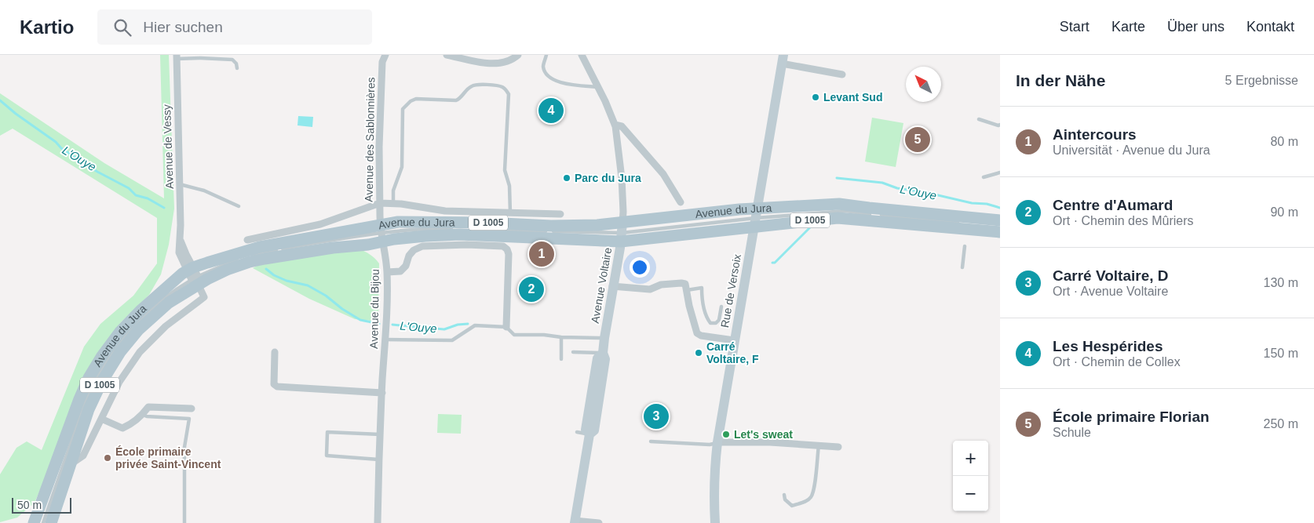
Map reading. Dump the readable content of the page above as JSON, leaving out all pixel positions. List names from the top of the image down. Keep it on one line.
{"streets":{"main road":["Avenue du Jura","D 1005","Avenue Voltaire","Rue de Versoix"],"street":["Avenue des Sablonnières","Avenue de Vessy","Avenue du Bijou"]},"crossings":[["Avenue des Sablonnières","Avenue du Jura"],["Avenue des Sablonnières","Avenue du Bijou"],["Avenue de Vessy","Avenue du Jura"],["Avenue du Jura","Avenue Voltaire"],["Avenue du Jura","Rue de Versoix"],["Avenue du Jura","Avenue du Bijou"]],"water":["L'Ouye"],"places":["Levant Sud","Parc du Jura","Carré Voltaire, F","Let's sweat","École primaire privée Saint-Vincent"],"scale_bar":"50 m","north":"top left","page":{"header":"Kartio","search":"Hier suchen","nav":["Start","Karte","Über uns","Kontakt"],"heading":["In der Nähe","5 Ergebnisse"],"pins":["4","5","1","2","3"],"list":[{"mark":"1","name":"Aintercours","note":"Universität · Avenue du Jura","value":"80 m"},{"mark":"2","name":"Centre d'Aumard","note":"Ort · Chemin des Mûriers","value":"90 m"},{"mark":"3","name":"Carré Voltaire, D","note":"Ort · Avenue Voltaire","value":"130 m"},{"mark":"4","name":"Les Hespérides","note":"Ort · Chemin de Collex","value":"150 m"},{"mark":"5","name":"École primaire Florian","note":"Schule","value":"250 m"}],"map_buttons":["+","−"],"scale":"50 m"}}
